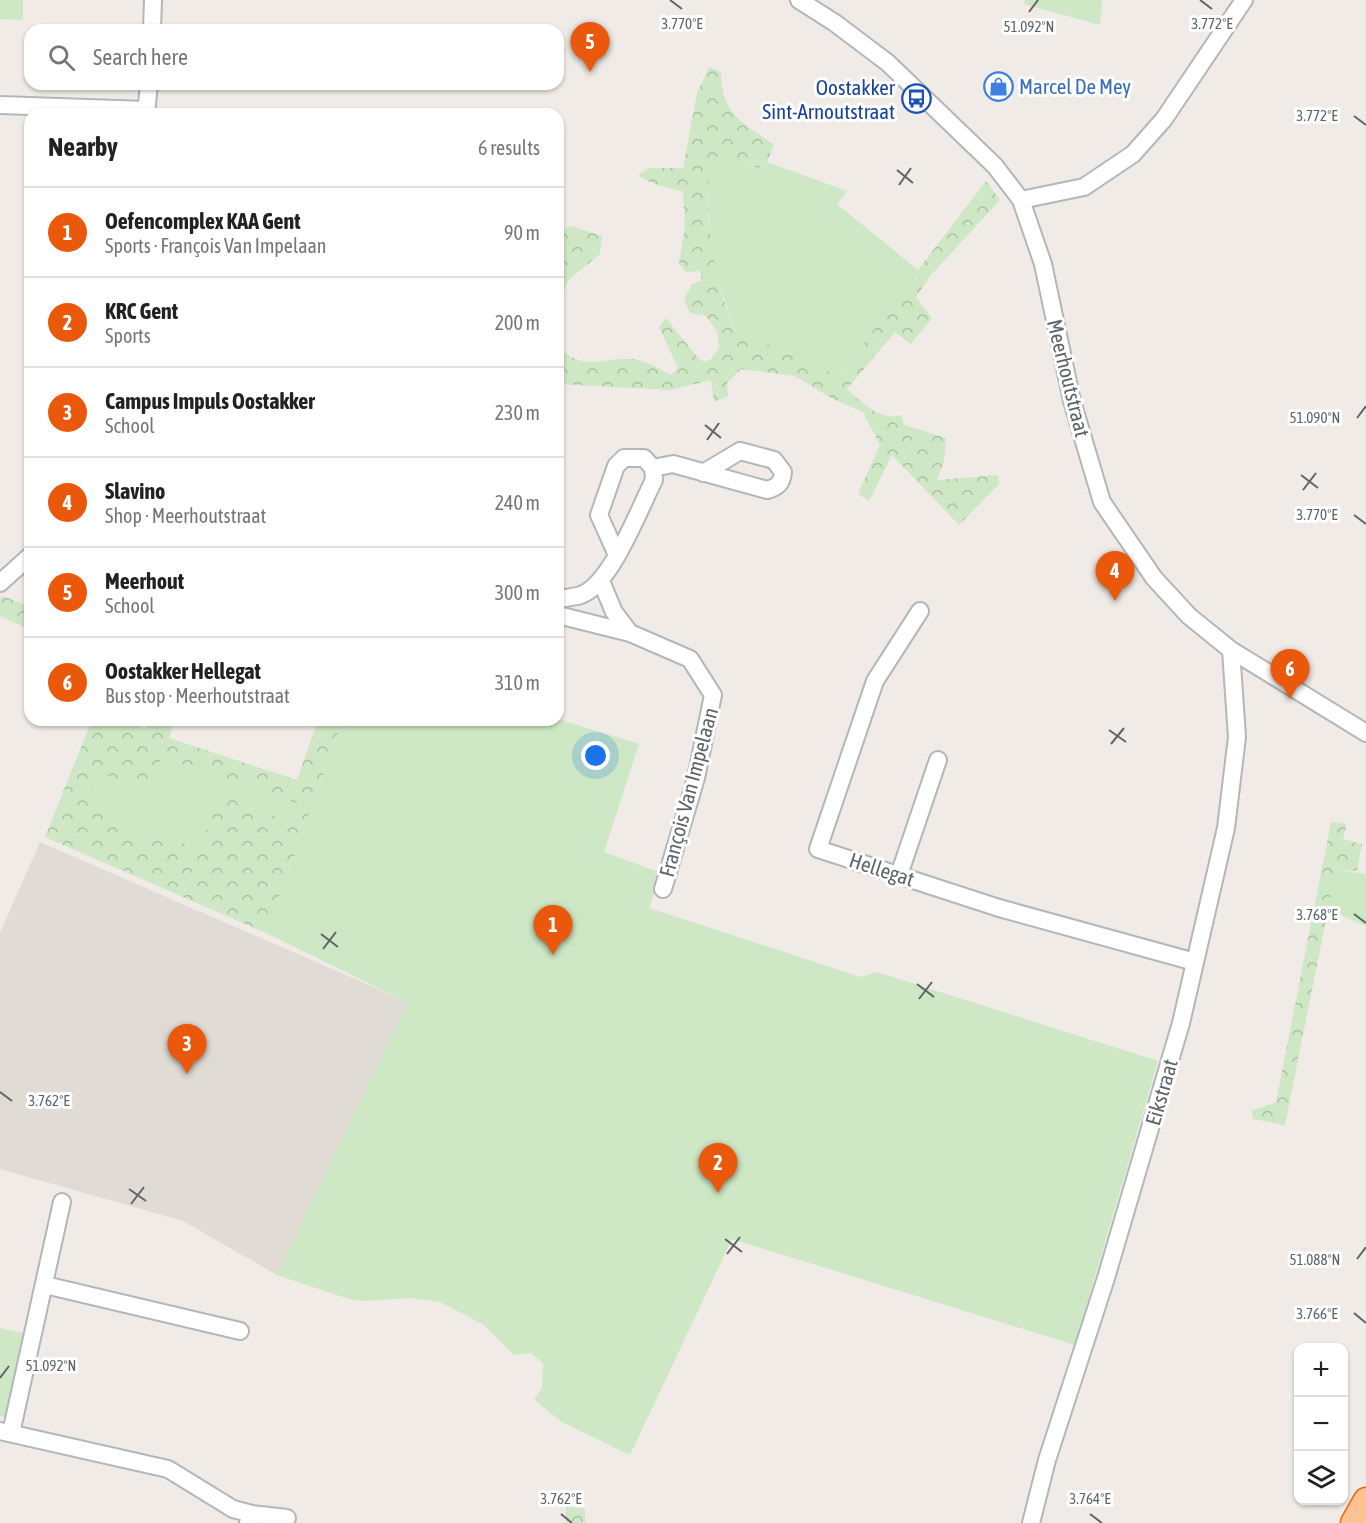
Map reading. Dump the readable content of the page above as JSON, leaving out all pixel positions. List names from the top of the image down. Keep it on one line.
{"streets":{"street":["Meerhoutstraat","François Van Impelaan","Hellegat","Eikstraat"]},"crossings":[["Meerhoutstraat","Eikstraat"],["Hellegat","Eikstraat"]],"places":{"shop":["Marcel De Mey"],"bus stop":["Oostakker Sint-Arnoutstraat"]},"page":{"pins":["5","4","6","1","3","2"],"search":"Search here","heading":["Nearby","6 results"],"list":[{"mark":"1","name":"Oefencomplex KAA Gent","note":"Sports · François Van Impelaan","value":"90 m"},{"mark":"2","name":"KRC Gent","note":"Sports","value":"200 m"},{"mark":"3","name":"Campus Impuls Oostakker","note":"School","value":"230 m"},{"mark":"4","name":"Slavino","note":"Shop · Meerhoutstraat","value":"240 m"},{"mark":"5","name":"Meerhout","note":"School","value":"300 m"},{"mark":"6","name":"Oostakker Hellegat","note":"Bus stop · Meerhoutstraat","value":"310 m"}],"map_buttons":["+","−"]},"coordinates":["3.770°E","3.772°E","51.092°N","51.090°N","3.768°E","3.762°E","51.088°N","3.766°E","3.764°E"]}
